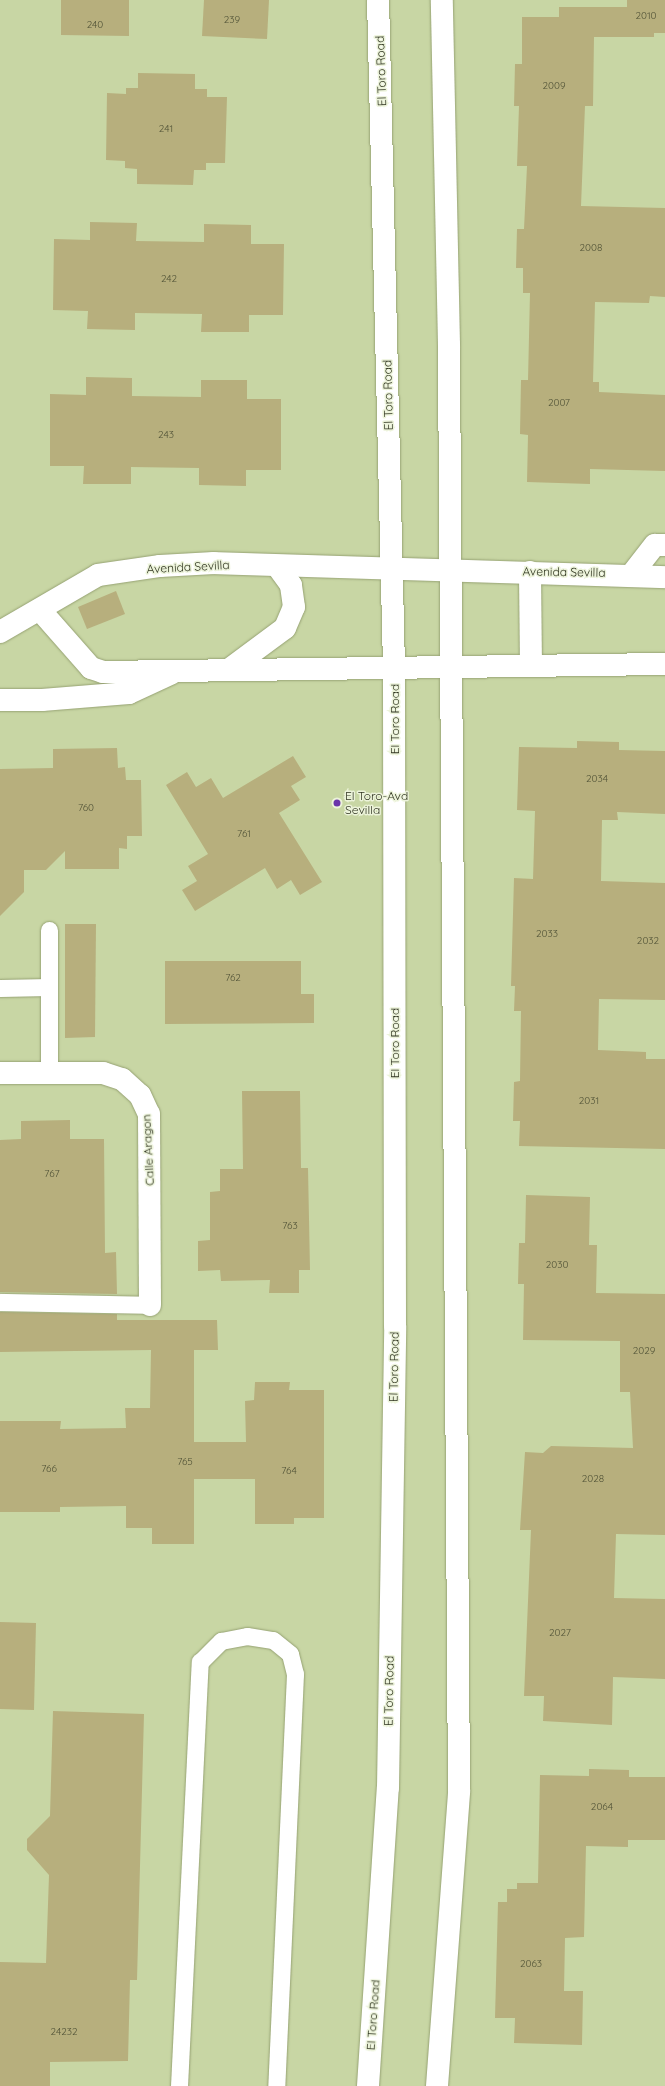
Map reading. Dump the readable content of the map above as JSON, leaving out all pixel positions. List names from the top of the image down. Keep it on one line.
{"streets":{"main road":["El Toro Road","Avenida Sevilla","Calle Aragon"]},"crossings":[["El Toro Road","Avenida Sevilla"]],"places":["El Toro-Avd Sevilla"],"house_numbers":["2010","239","240","2009","241","2008","242","2007","243","2034","760","761","2033","2032","762","2031","767","763","2030","2029","765","766","764","2028","2027","2064","2063","24232"]}
